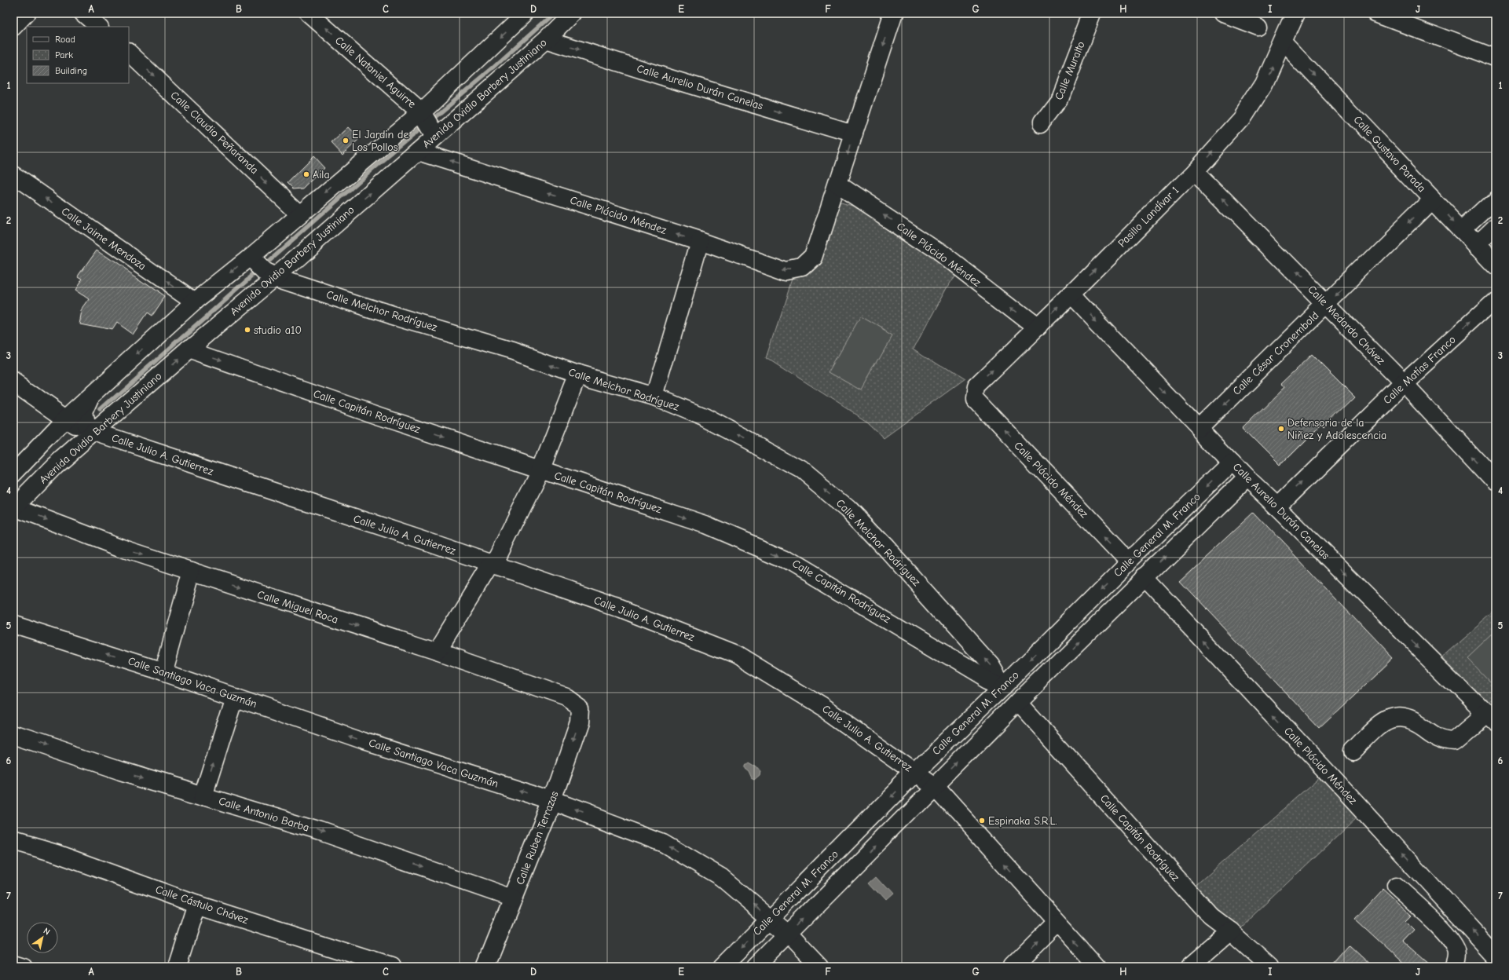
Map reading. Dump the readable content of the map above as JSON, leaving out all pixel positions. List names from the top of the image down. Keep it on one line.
{"streets":{"street":["Calle Muralto","Calle Nataniel Aguirre","Calle Aurelio Durán Canelas","Avenida Ovidio Barbery Justiniano","Calle Claudio Peñaranda","Calle Gustavo Parada","Calle Plácido Méndez","Pasillo Landívar 1","Calle Jaime Mendoza","Calle Melchor Rodríguez","Calle Medardo Chávez","Calle César Cronembold","Calle Matías Franco","Calle Capitán Rodríguez","Calle Julio A. Gutierrez","Calle General M. Franco","Calle Miguel Roca","Calle Santiago Vaca Guzmán","Calle Antonio Barba","Calle Ruben Terrazas","Calle Cástulo Chávez"]},"crossings":[["Calle Nataniel Aguirre","Avenida Ovidio Barbery Justiniano"],["Calle Aurelio Durán Canelas","Avenida Ovidio Barbery Justiniano"],["Calle Aurelio Durán Canelas","Pasillo Landívar 1"],["Calle Aurelio Durán Canelas","Calle César Cronembold"],["Calle Aurelio Durán Canelas","Calle Matías Franco"],["Calle Aurelio Durán Canelas","Calle General M. Franco"],["Avenida Ovidio Barbery Justiniano","Calle Claudio Peñaranda"],["Avenida Ovidio Barbery Justiniano","Calle Plácido Méndez"],["Avenida Ovidio Barbery Justiniano","Calle Jaime Mendoza"],["Avenida Ovidio Barbery Justiniano","Calle Melchor Rodríguez"],["Avenida Ovidio Barbery Justiniano","Calle Capitán Rodríguez"],["Avenida Ovidio Barbery Justiniano","Calle Julio A. Gutierrez"],["Avenida Ovidio Barbery Justiniano","Calle Miguel Roca"],["Calle Gustavo Parada","Pasillo Landívar 1"],["Calle Gustavo Parada","Calle César Cronembold"],["Calle Plácido Méndez","Pasillo Landívar 1"],["Calle Plácido Méndez","Calle General M. Franco"],["Pasillo Landívar 1","Calle Medardo Chávez"],["Calle Melchor Rodríguez","Calle Capitán Rodríguez"],["Calle Melchor Rodríguez","Calle General M. Franco"],["Calle Medardo Chávez","Calle César Cronembold"],["Calle Medardo Chávez","Calle Matías Franco"],["Calle Capitán Rodríguez","Calle General M. Franco"],["Calle Julio A. Gutierrez","Calle General M. Franco"],["Calle General M. Franco","Calle Santiago Vaca Guzmán"],["Calle Miguel Roca","Calle Ruben Terrazas"],["Calle Santiago Vaca Guzmán","Calle Ruben Terrazas"],["Calle Antonio Barba","Calle Ruben Terrazas"]],"one_way":["Calle Nataniel Aguirre","Calle Aurelio Durán Canelas","Calle Claudio Peñaranda","Calle Plácido Méndez","Pasillo Landívar 1","Calle Jaime Mendoza","Calle Melchor Rodríguez","Calle Medardo Chávez","Calle César Cronembold","Calle Matías Franco","Calle Capitán Rodríguez","Calle Miguel Roca","Calle Santiago Vaca Guzmán","Calle Antonio Barba","Calle Ruben Terrazas"],"places":["El Jardin de Los Pollos","Aila","studio a10","Defensoria de la Niñez y Adolescencia","Espinaka S.R.L."],"legend":["Road","Park","Building"],"north":"top right","grid":{"columns":["A","B","C","D","E","F","G","H","I","J"],"rows":["1","2","3","4","5","6","7"]}}
